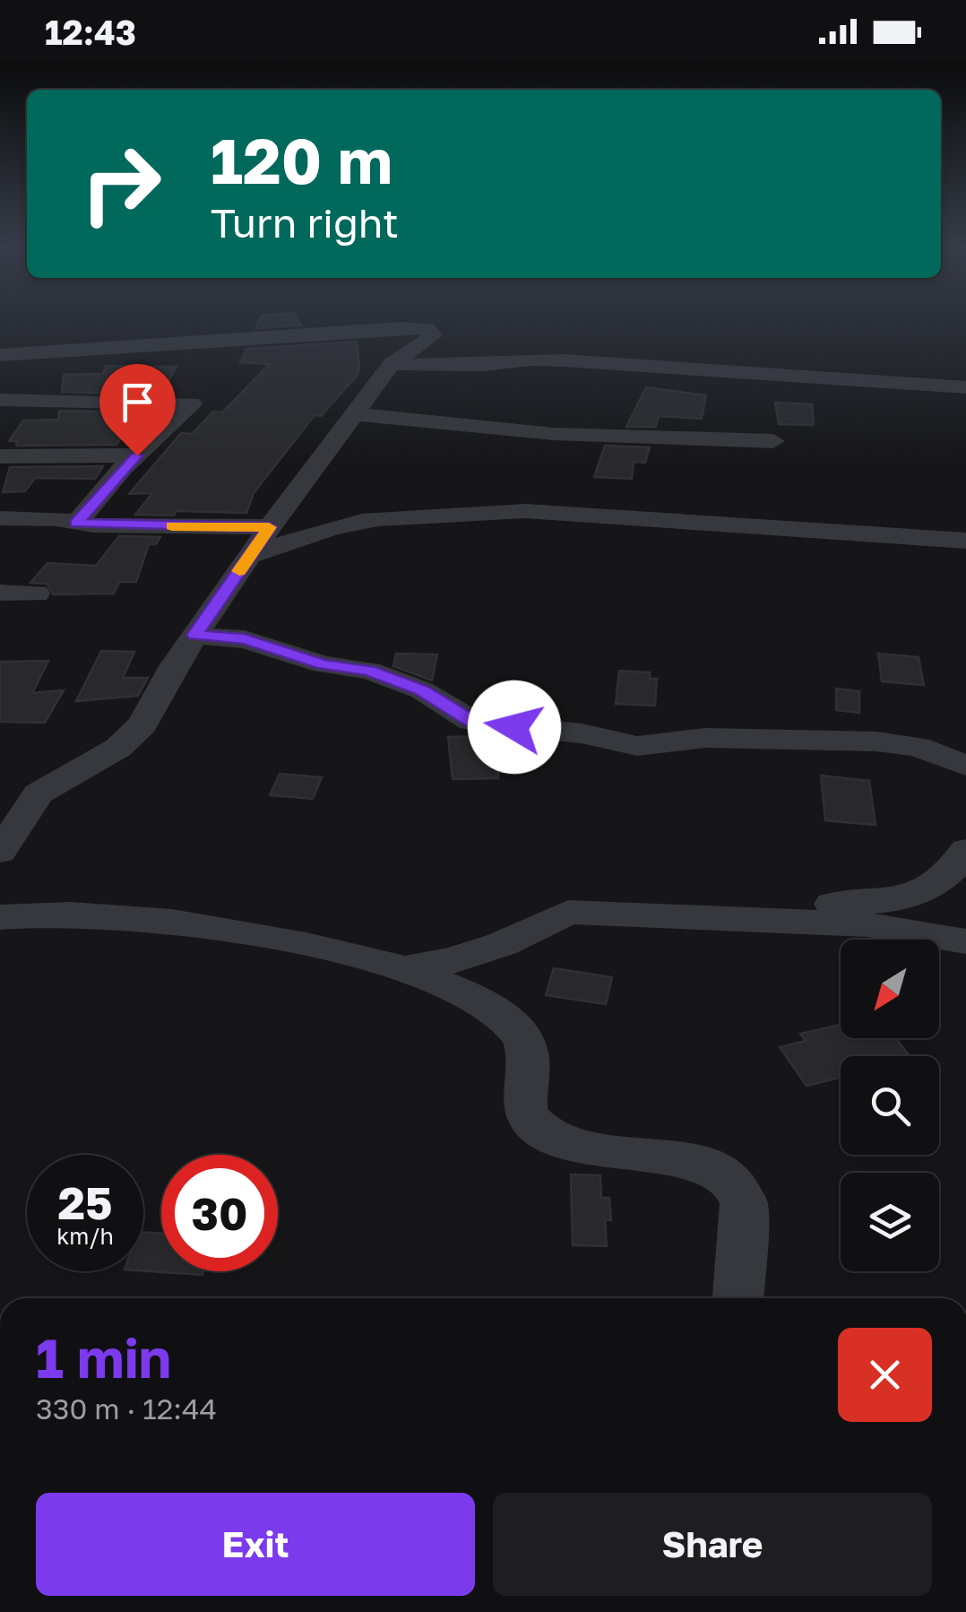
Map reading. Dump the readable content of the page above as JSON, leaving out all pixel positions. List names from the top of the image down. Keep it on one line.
{"north":"bottom left","page":{"status":"12:43","turn":["120 m","Turn right"],"speed":"25 km/h","limit":"30","heading":["1 min","330 m · 12:44"],"buttons":["Exit","Share"]}}
